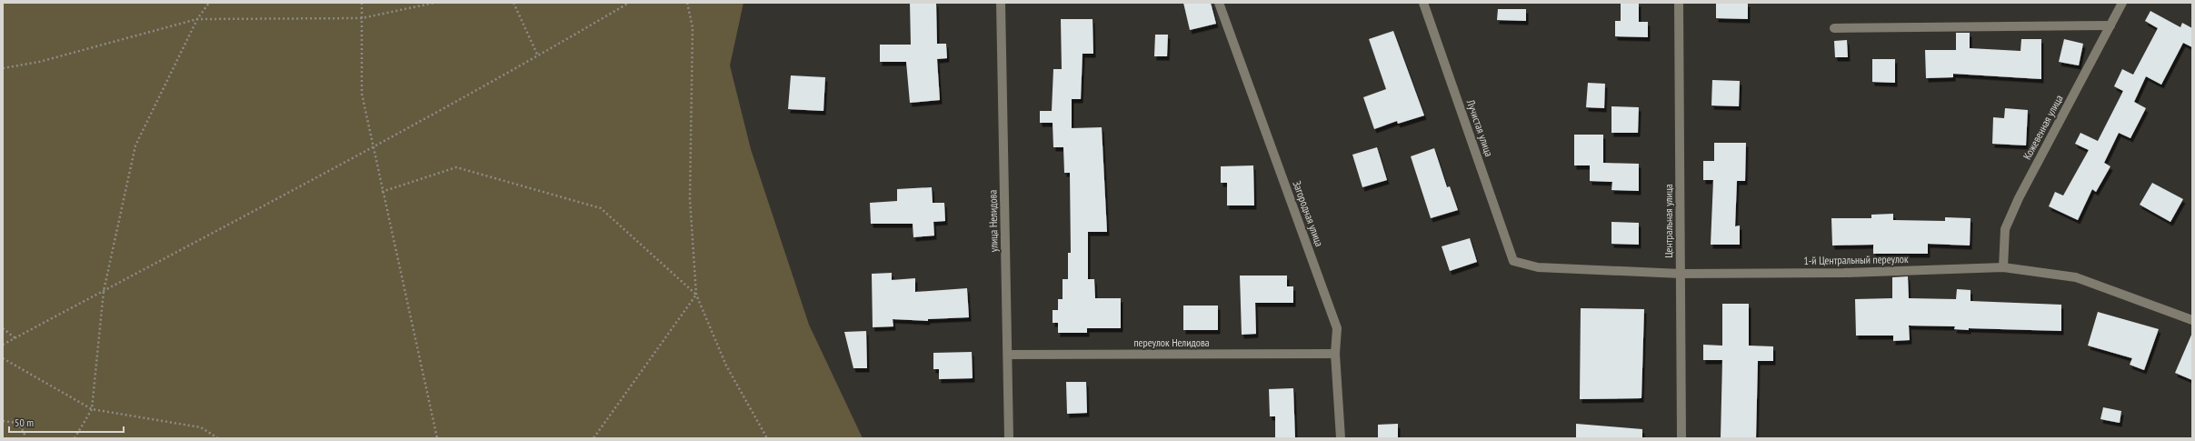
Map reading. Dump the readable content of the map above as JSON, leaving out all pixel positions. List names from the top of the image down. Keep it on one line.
{"streets":{"street":["Кожевенная улица","Лучистая улица","Загородная улица","улица Нелидова","Центральная улица","1-й Центральный переулок","переулок Нелидова"]},"crossings":[["Кожевенная улица","1-й Центральный переулок"],["Лучистая улица","1-й Центральный переулок"],["Загородная улица","переулок Нелидова"],["улица Нелидова","переулок Нелидова"],["Центральная улица","1-й Центральный переулок"]],"scale_bar":"50 m"}
